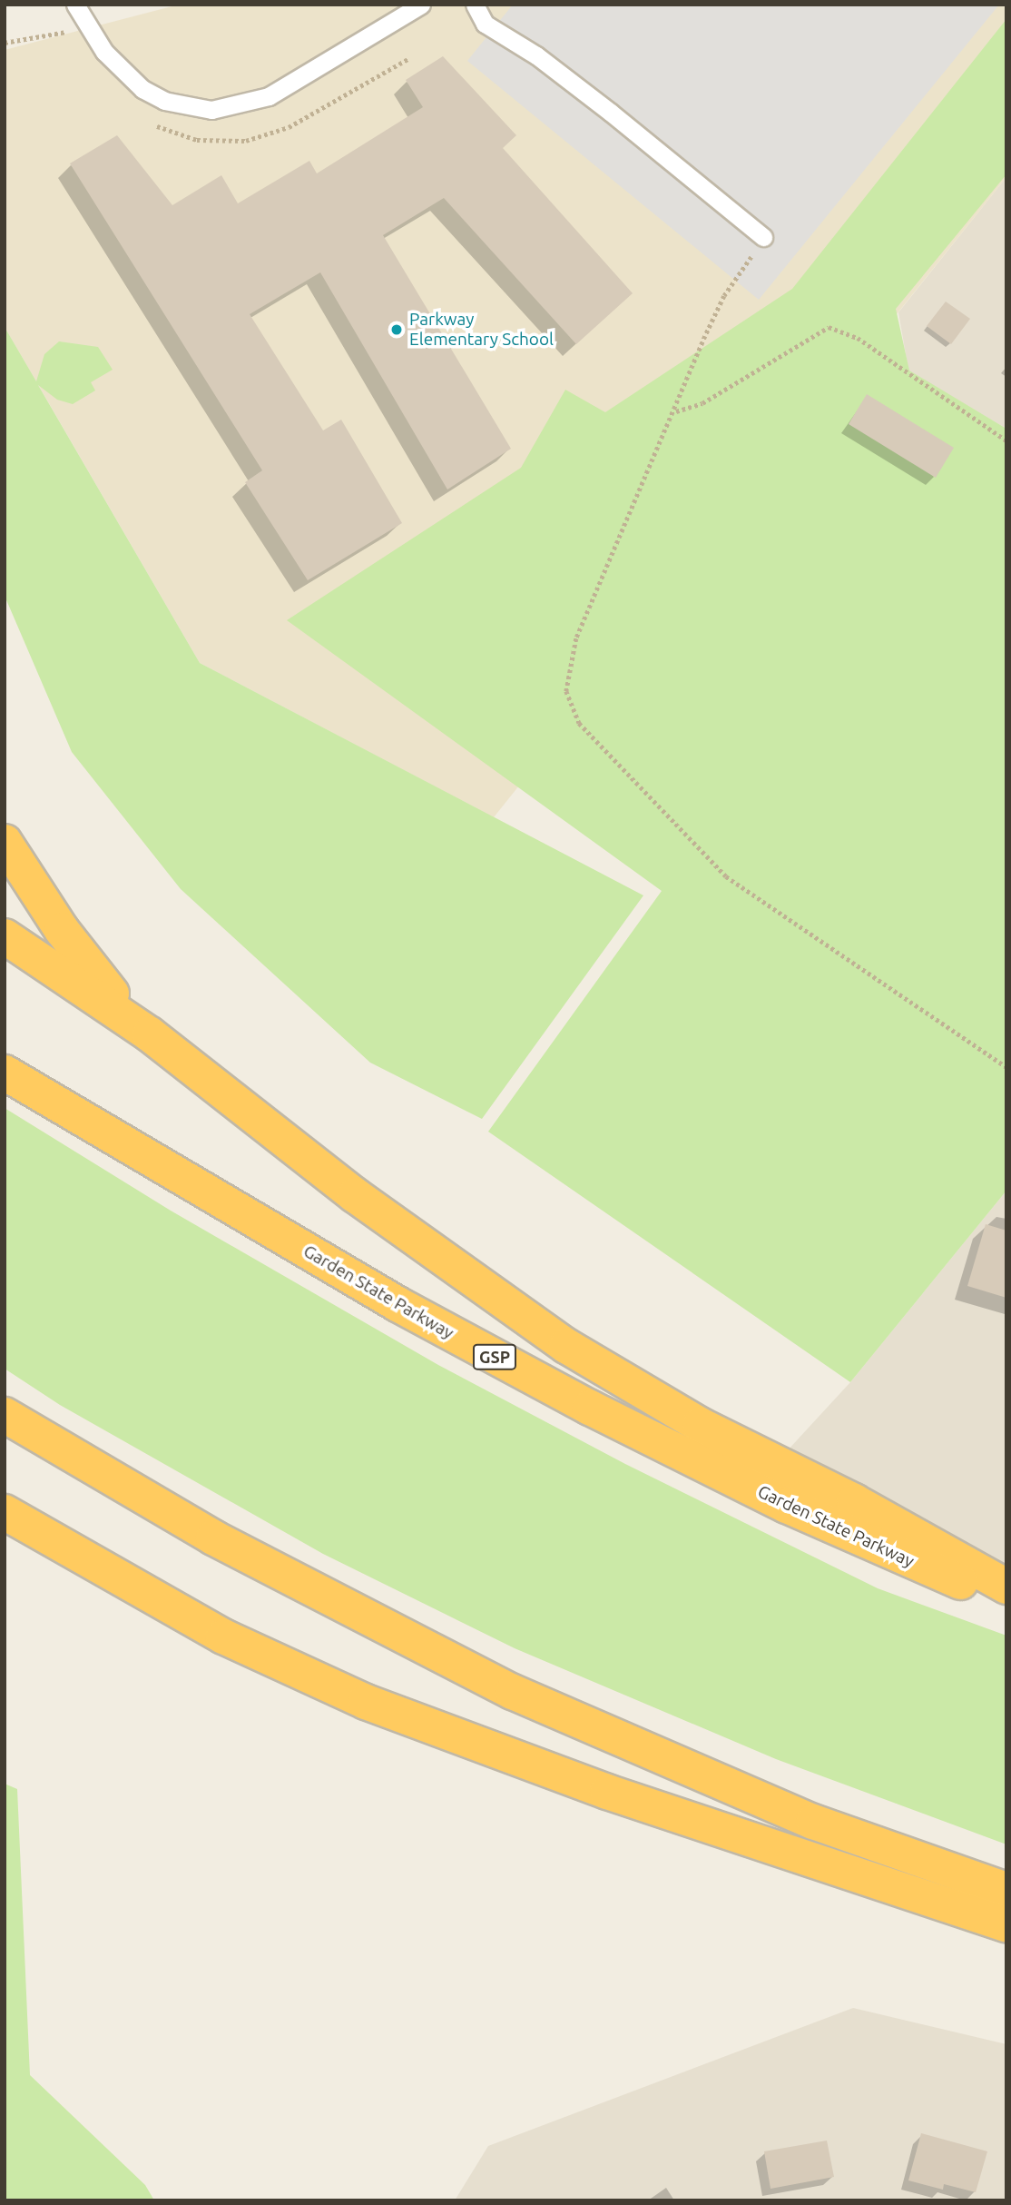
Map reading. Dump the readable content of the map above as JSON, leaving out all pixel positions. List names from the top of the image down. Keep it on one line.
{"streets":{"highway":["Garden State Parkway","GSP"]},"places":["Parkway Elementary School"]}
